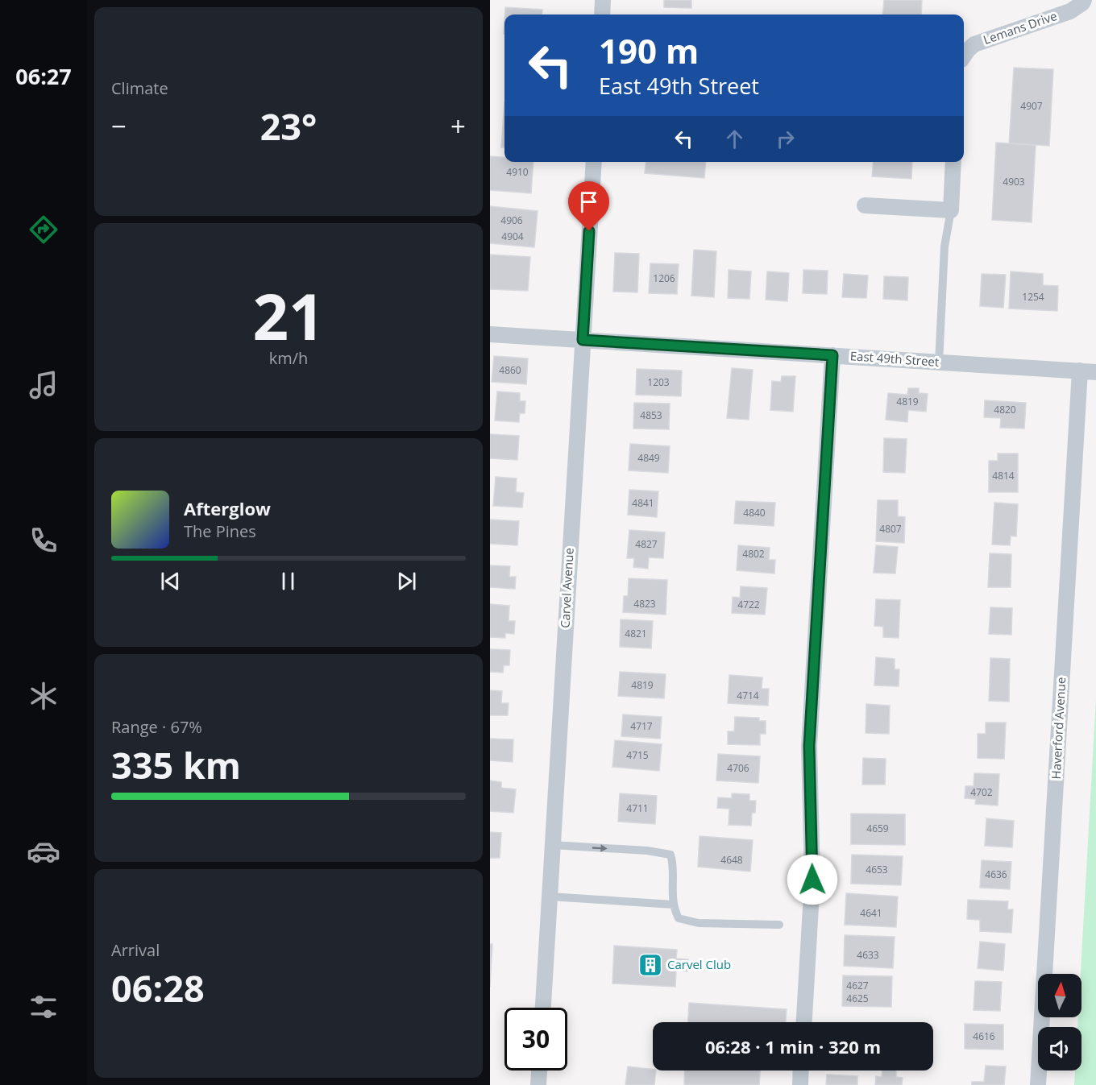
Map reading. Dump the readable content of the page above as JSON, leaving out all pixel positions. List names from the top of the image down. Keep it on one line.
{"streets":{"street":["Lemans Drive","East 49th Street","Carvel Avenue","Haverford Avenue"]},"crossings":[["East 49th Street","Carvel Avenue"],["East 49th Street","Haverford Avenue"]],"places":{"building":["Carvel Club"]},"house_numbers":["4907","4910","4903","4906","4904","1206","1254","4860","1203","4819","4820","4853","4849","4814","4841","4840","4807","4827","4802","4823","4722","4821","4819","4714","4717","4715","4706","4702","4711","4659","4648","4653","4636","4641","4633","4627","4625","4616"],"north":"top","page":{"tabs":"06:27","tile":["Climate",["21","km/h"],["Range · 67%","335 km"],["Arrival","06:28"]],"turn":["190 m","East 49th Street"],"heat":["−","23°","+"],"song":["Afterglow","The Pines"],"limit":"30","trip":"06:28 · 1 min · 320 m"}}
